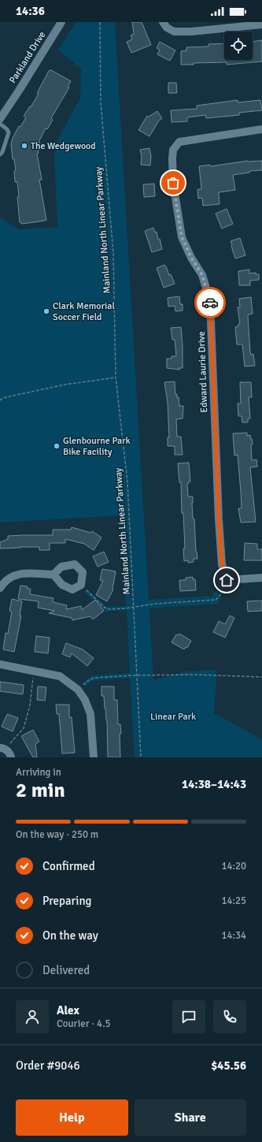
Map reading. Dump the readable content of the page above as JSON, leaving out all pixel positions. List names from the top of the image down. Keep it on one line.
{"streets":{"street":["Parkland Drive","Edward Laurie Drive"],"path":["Mainland North Linear Parkway"]},"parks":["Linear Park"],"places":["The Wedgewood","Clark Memorial Soccer Field","Glenbourne Park Bike Facility"],"page":{"status":"14:36","heading":["2 min","Arriving in","14:38–14:43"],"panel":["Alex","Courier · 4.5","Order #9046","$45.56"],"bar":"On the way · 250 m","list":[["Confirmed","14:20"],["Preparing","14:25"],["On the way","14:34"],"Delivered"],"buttons":["Help","Share"]}}
